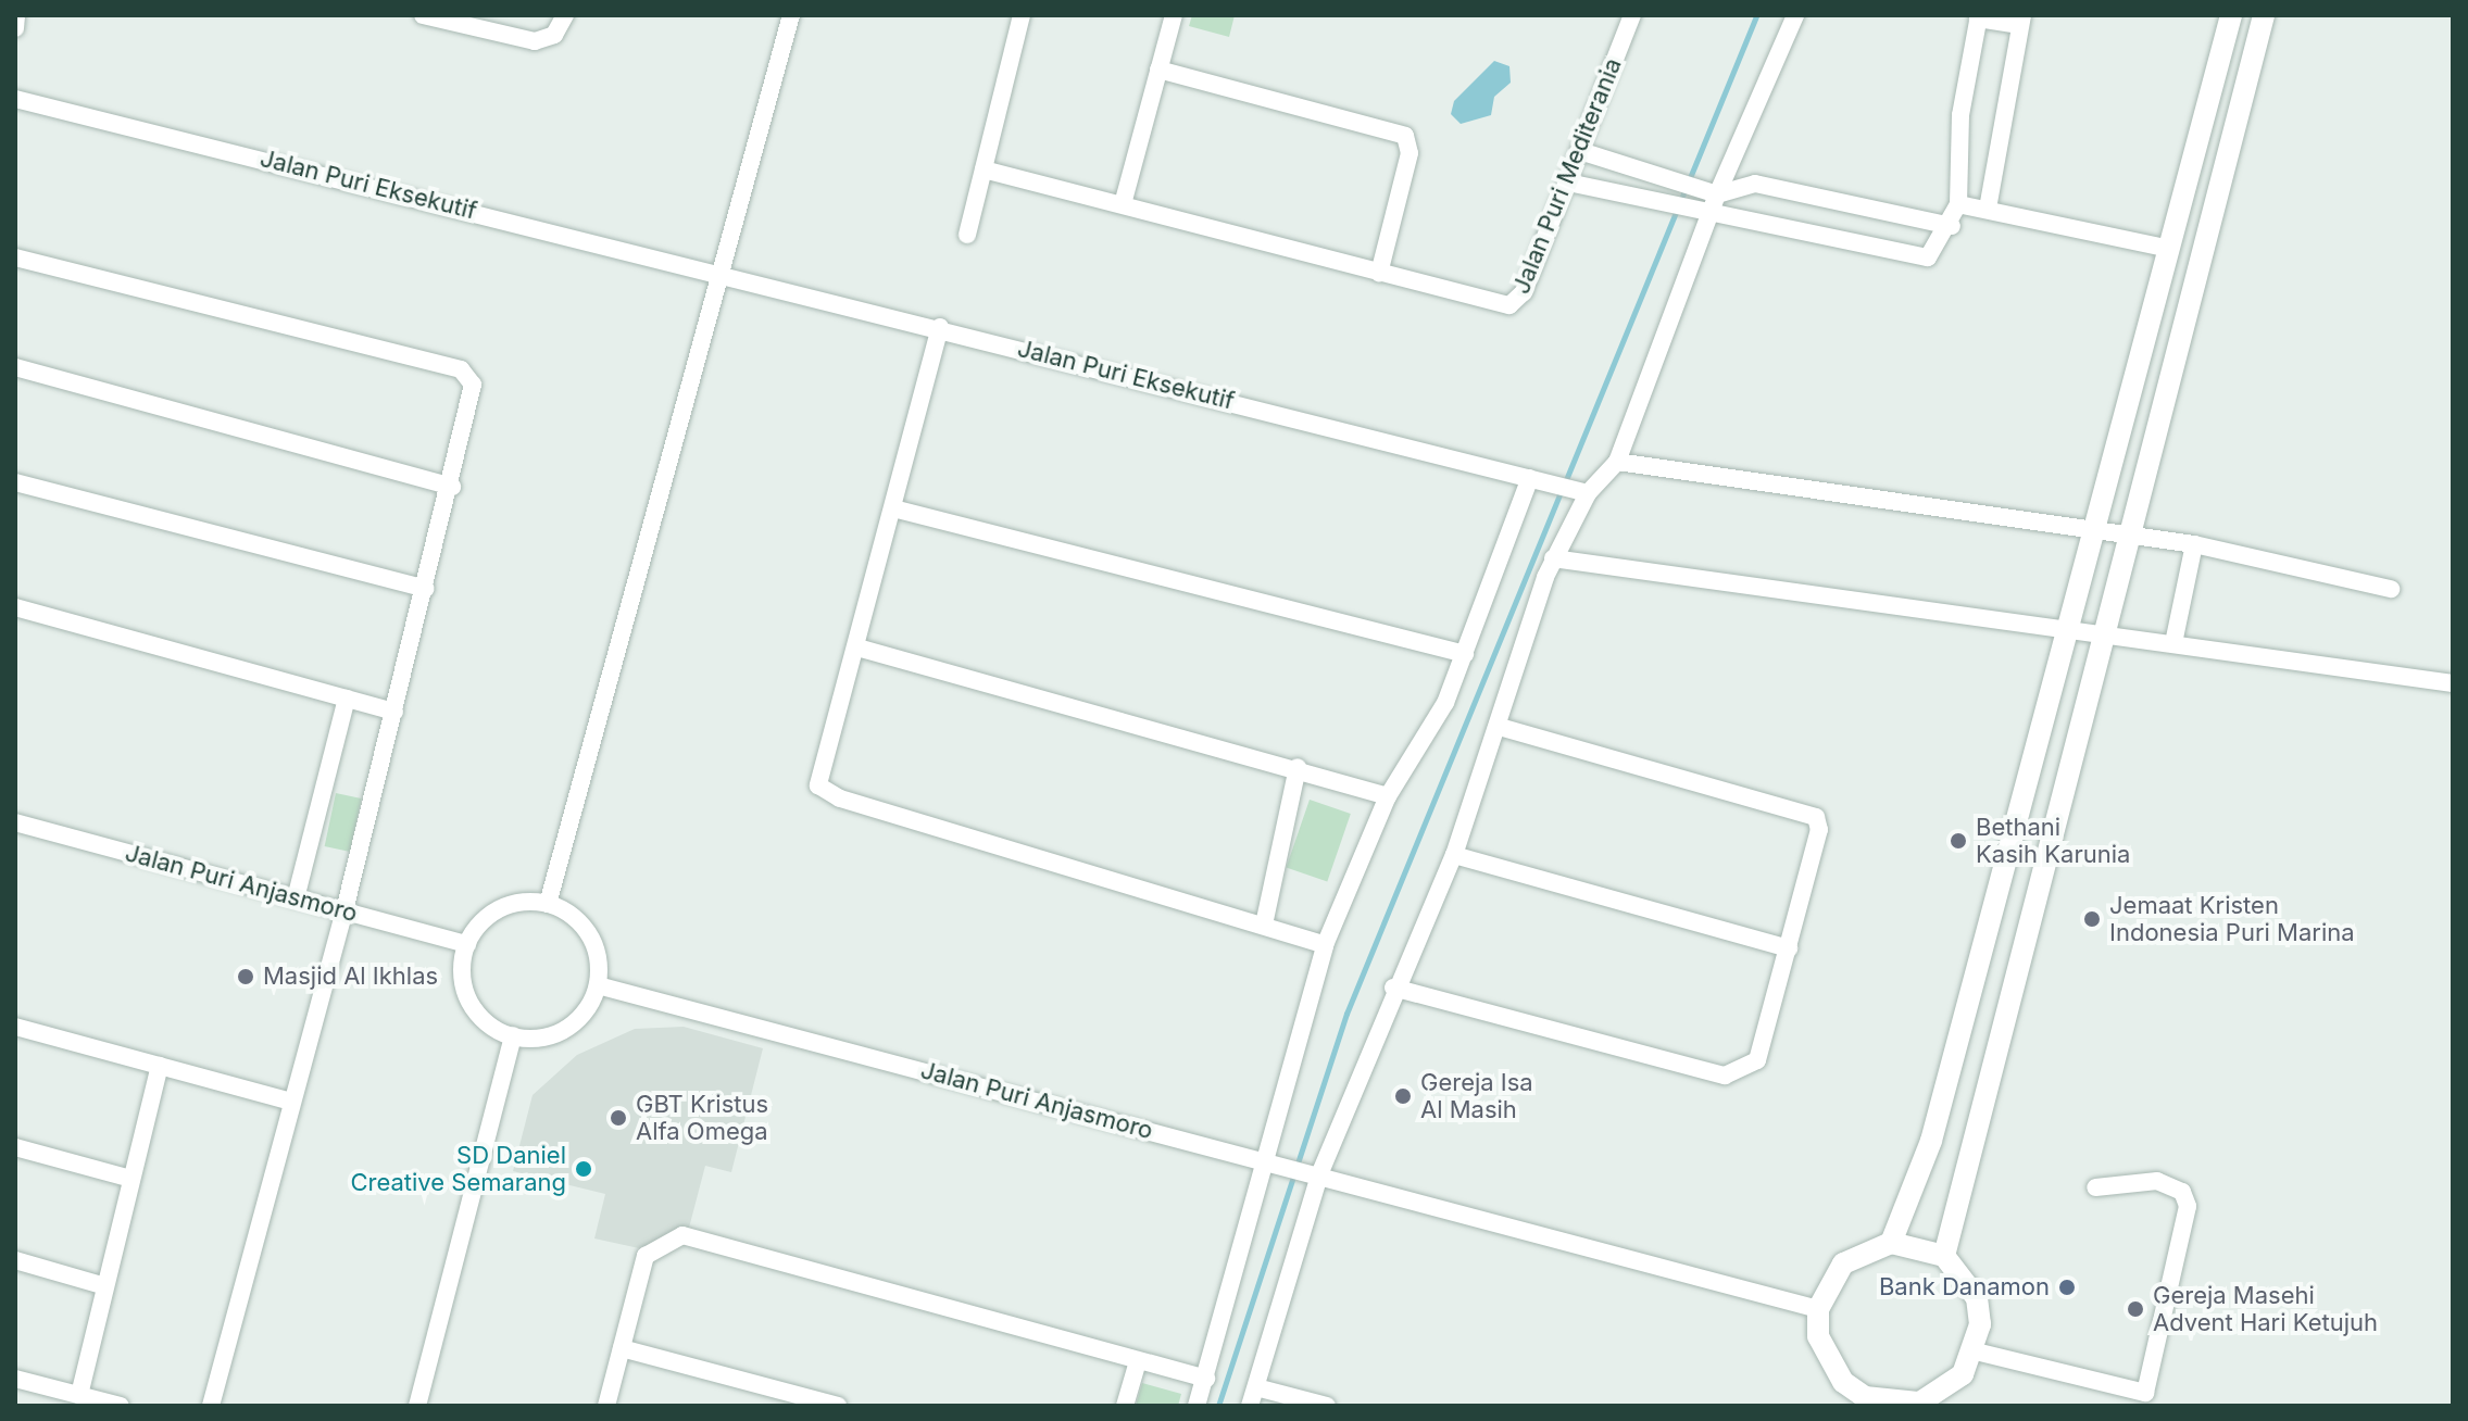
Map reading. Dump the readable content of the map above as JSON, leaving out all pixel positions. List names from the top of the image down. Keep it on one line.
{"streets":{"street":["Jalan Puri Mediterania","Jalan Puri Eksekutif","Jalan Puri Anjasmoro"]},"places":["Bethani Kasih Karunia","Jemaat Kristen Indonesia Puri Marina","Masjid Al Ikhlas","Gereja Isa Al Masih","GBT Kristus Alfa Omega","SD Daniel Creative Semarang","Bank Danamon","Gereja Masehi Advent Hari Ketujuh"]}
